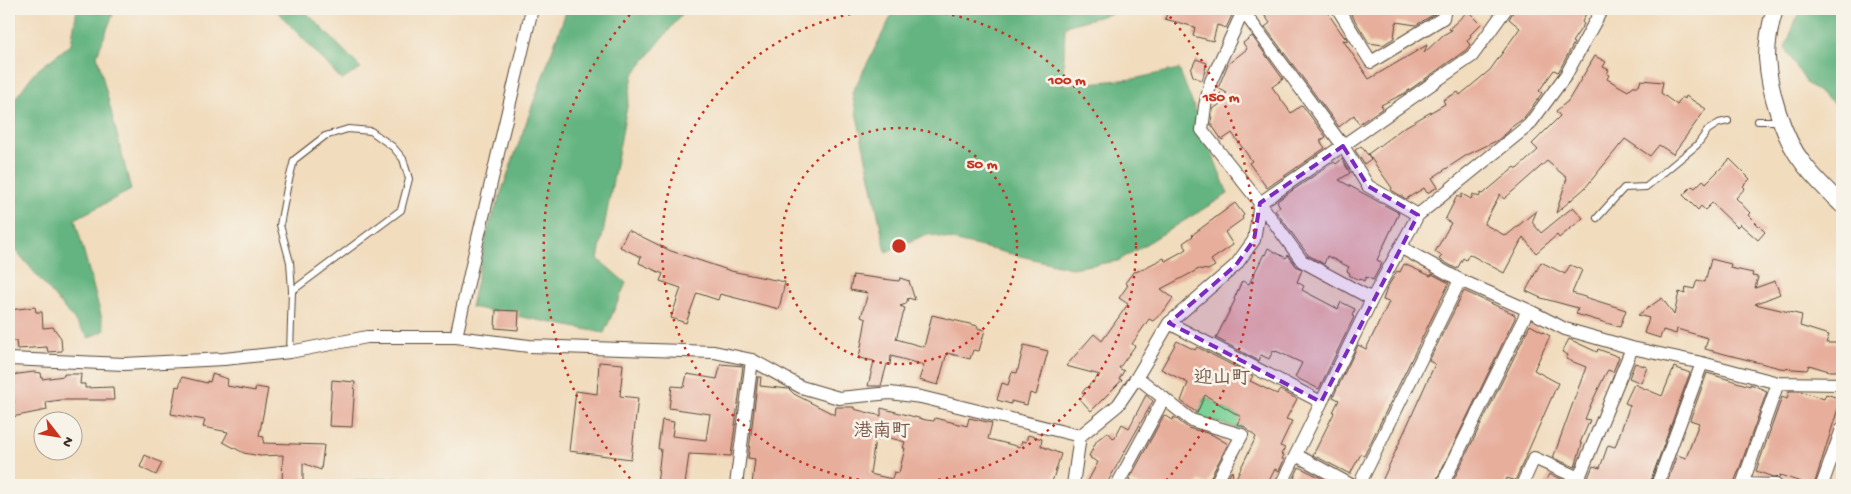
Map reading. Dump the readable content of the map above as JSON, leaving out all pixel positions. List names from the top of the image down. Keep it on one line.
{"districts":["迎山町","港南町"],"north":"bottom right","rings":["100 m","150 m","50 m"]}
